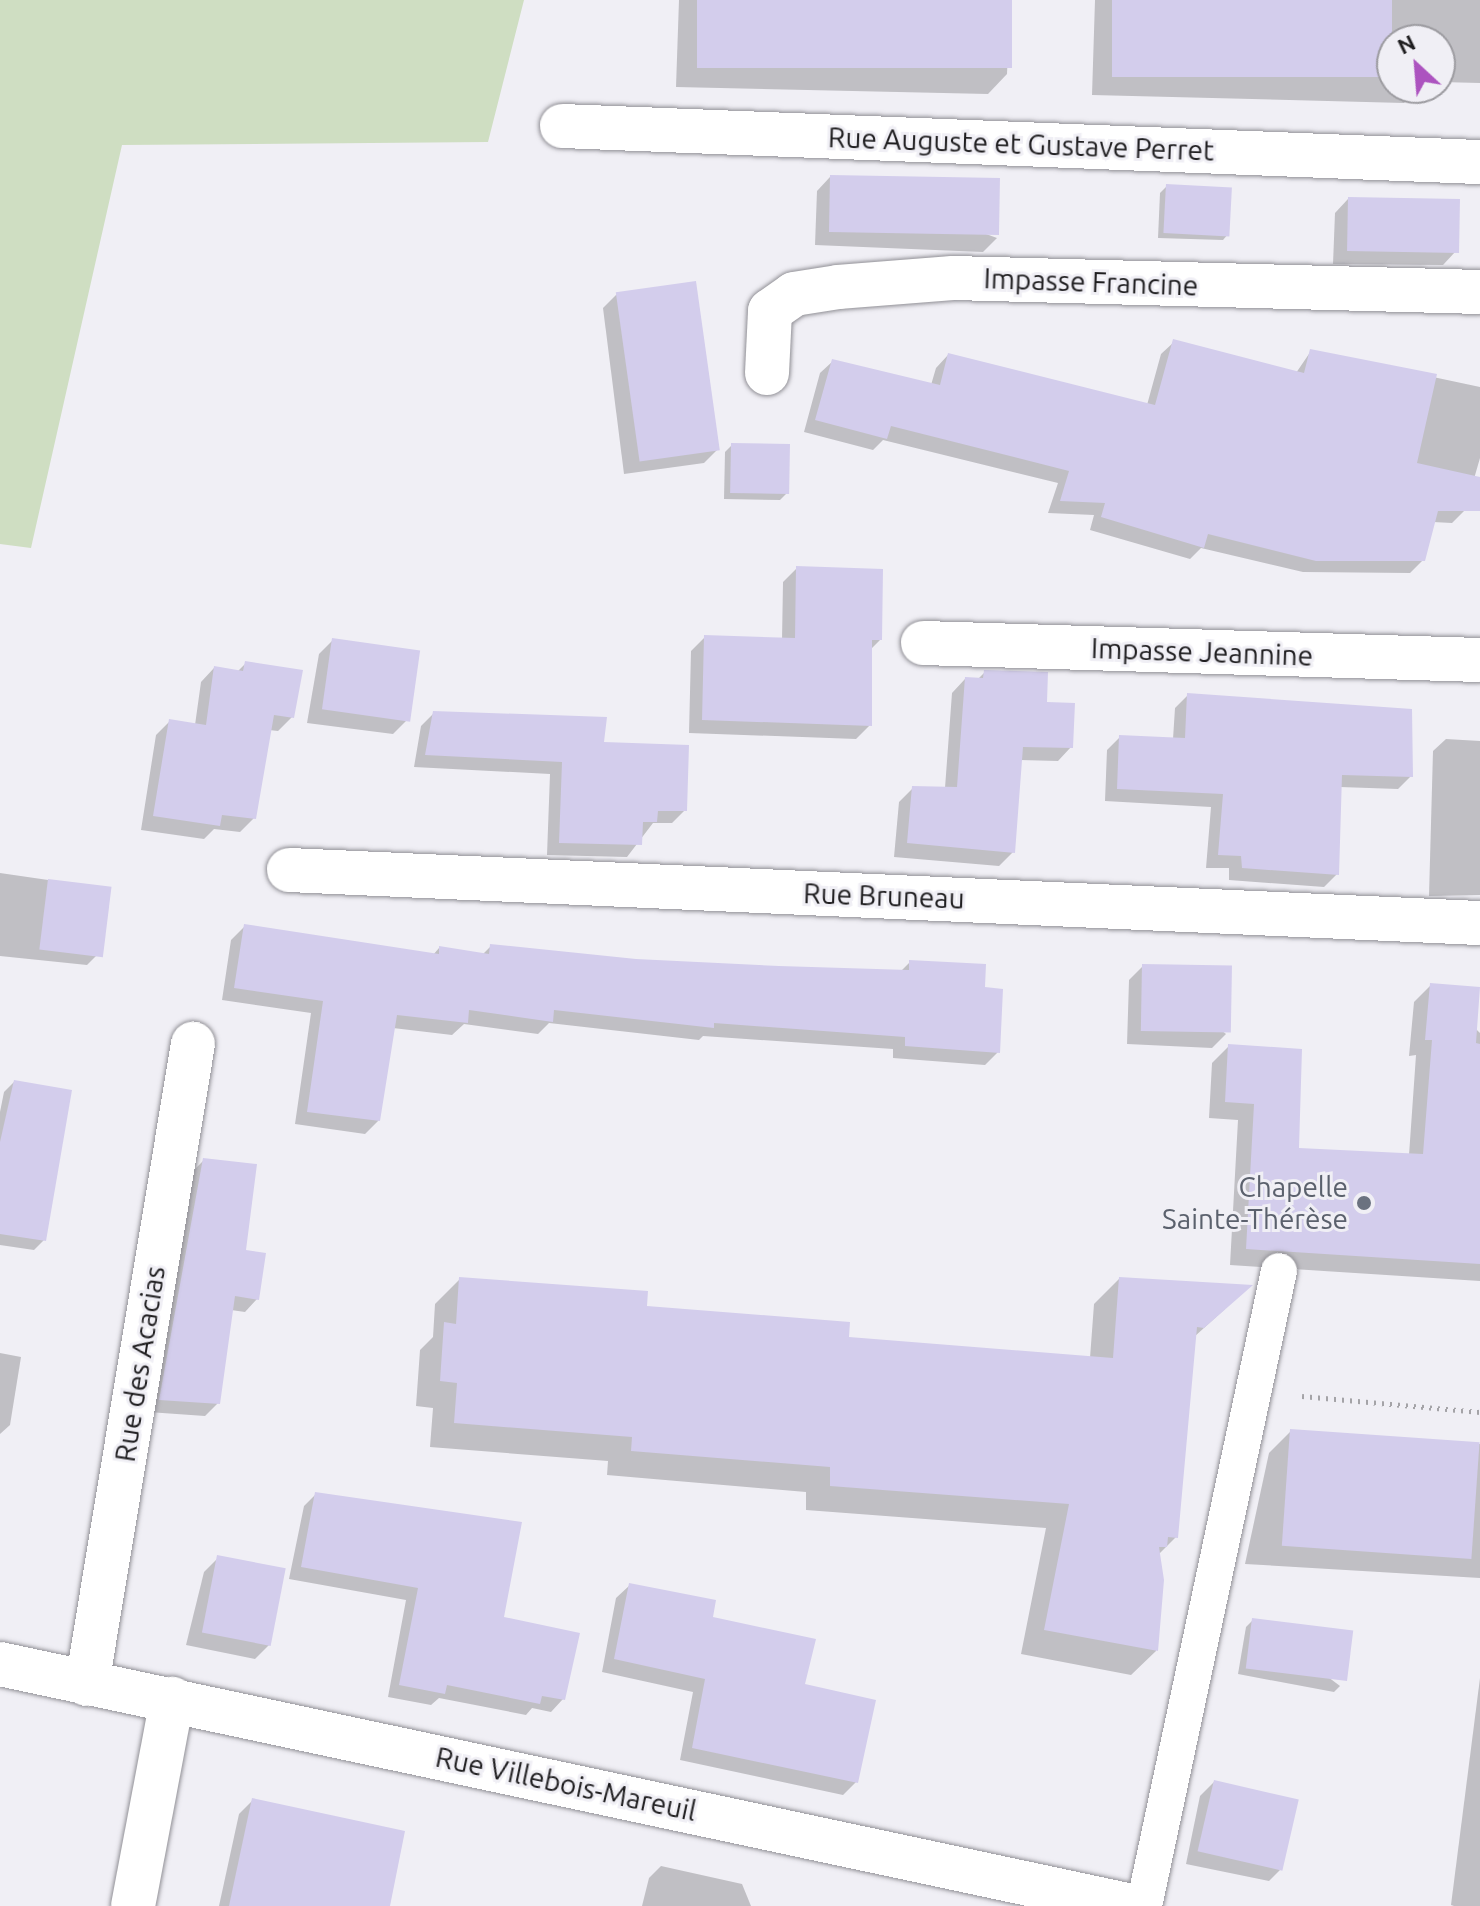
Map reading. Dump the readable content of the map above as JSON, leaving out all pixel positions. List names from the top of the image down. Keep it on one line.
{"streets":{"street":["Rue Auguste et Gustave Perret","Impasse Francine","Impasse Jeannine","Rue Bruneau","Rue des Acacias","Rue Villebois-Mareuil"]},"crossings":[["Rue des Acacias","Rue Villebois-Mareuil"]],"places":["Chapelle Sainte-Thérèse"],"north":"top left"}
